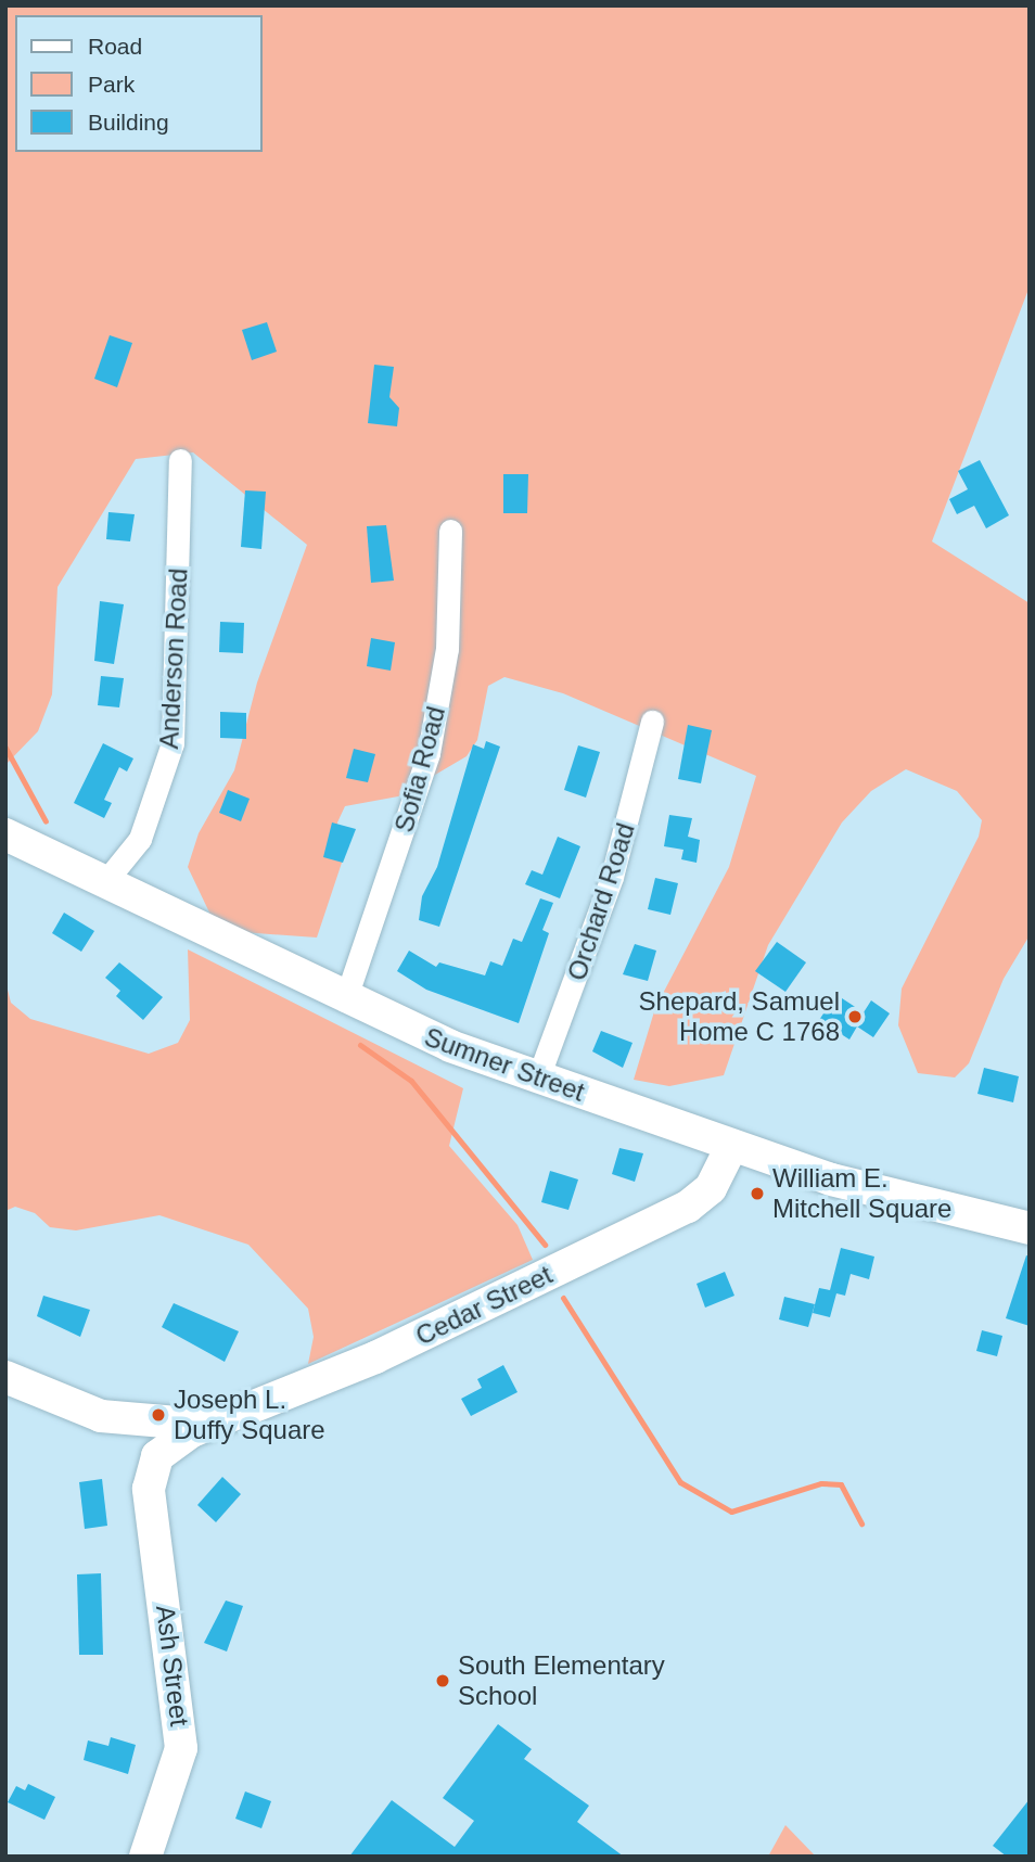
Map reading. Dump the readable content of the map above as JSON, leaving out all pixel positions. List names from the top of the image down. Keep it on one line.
{"streets":{"street":["Anderson Road","Sofia Road","Orchard Road","Sumner Street","Cedar Street","Ash Street"]},"crossings":[["Anderson Road","Sumner Street"],["Sofia Road","Sumner Street"],["Orchard Road","Sumner Street"],["Sumner Street","Cedar Street"],["Cedar Street","Ash Street"]],"places":["Shepard, Samuel Home C 1768","William E. Mitchell Square","Joseph L. Duffy Square","South Elementary School"],"legend":["Road","Park","Building"]}
